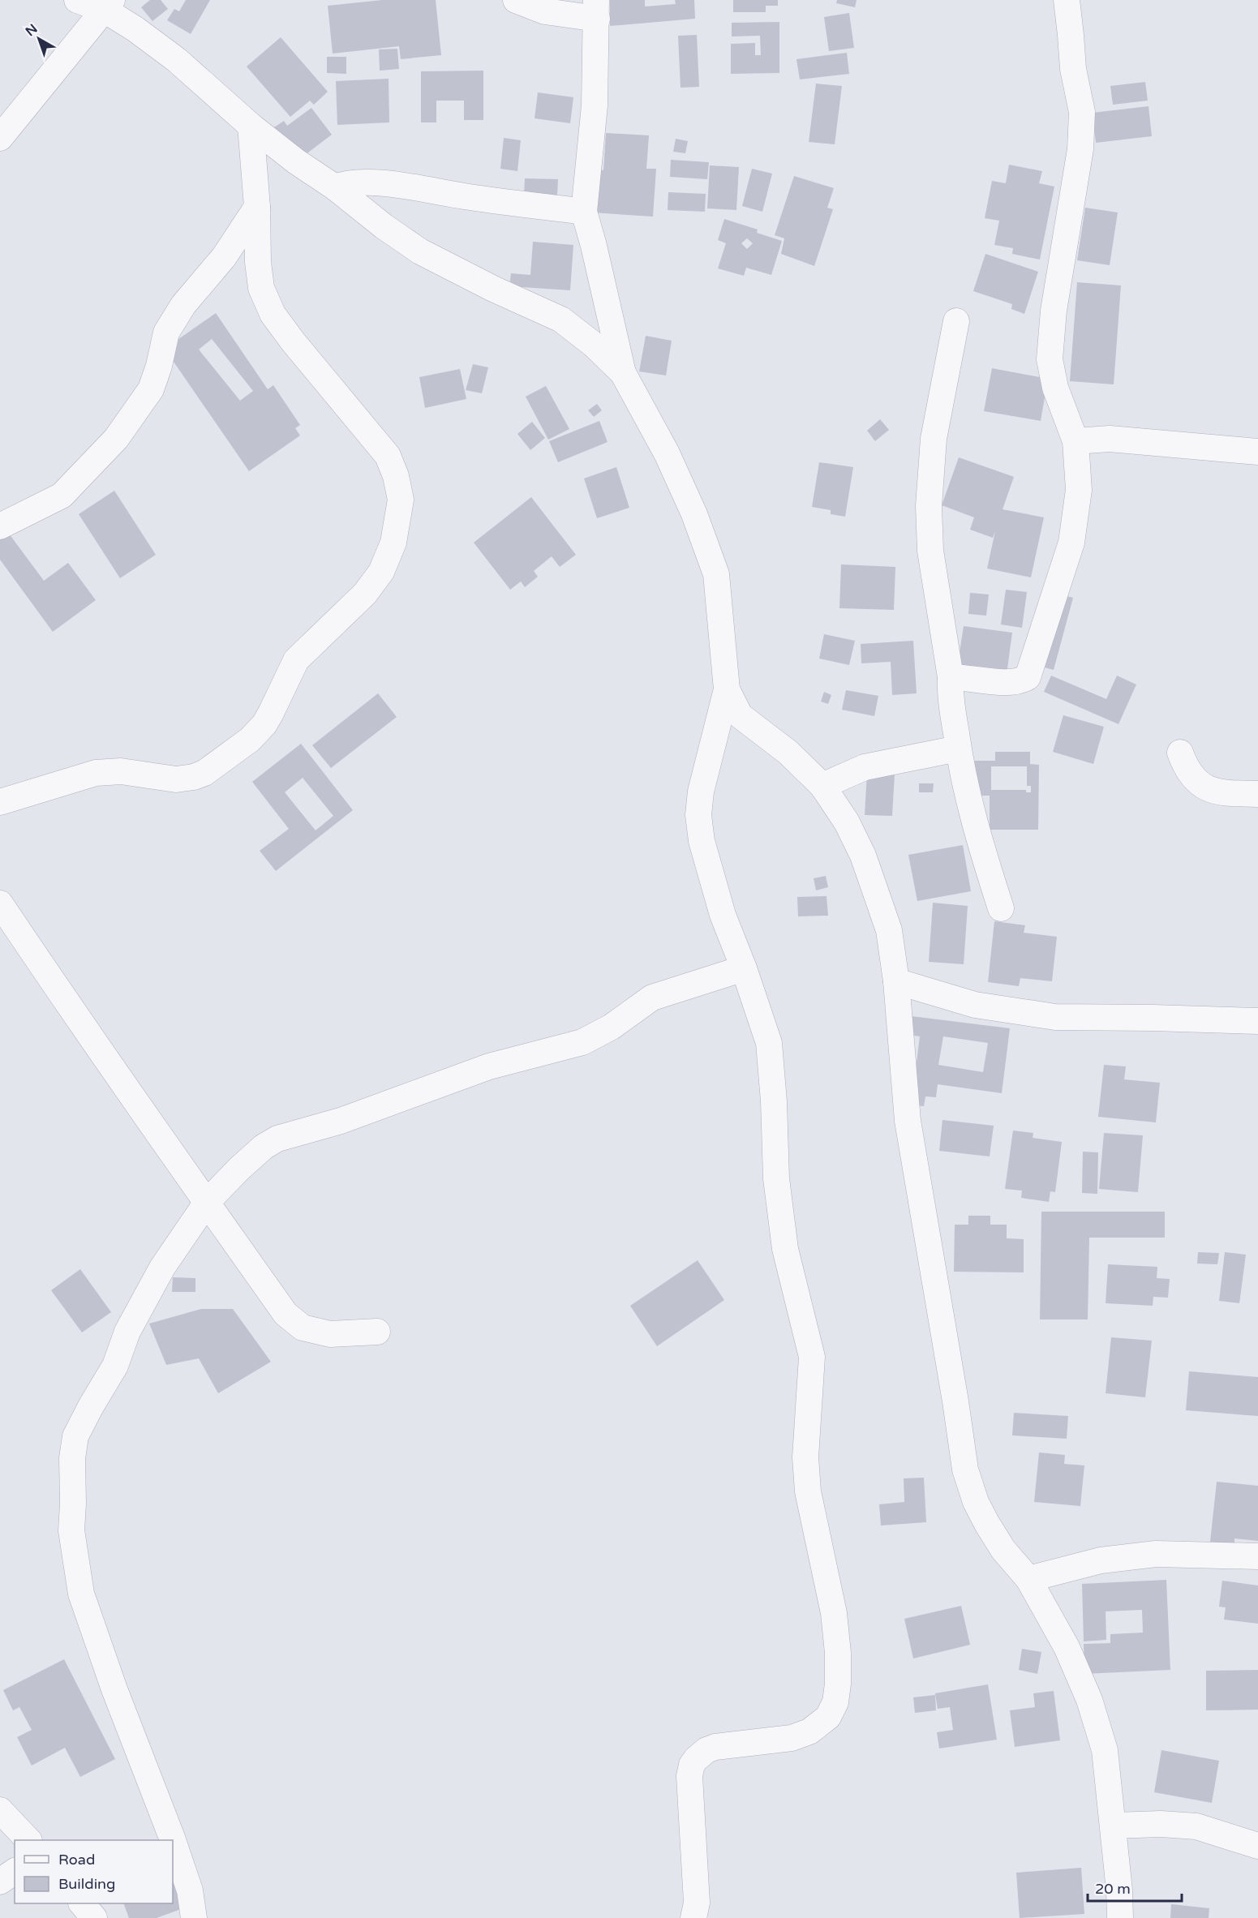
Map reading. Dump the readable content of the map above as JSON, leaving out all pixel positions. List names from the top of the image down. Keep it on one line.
{"legend":["Road","Building"],"scale_bar":"20 m","north":"top left"}
